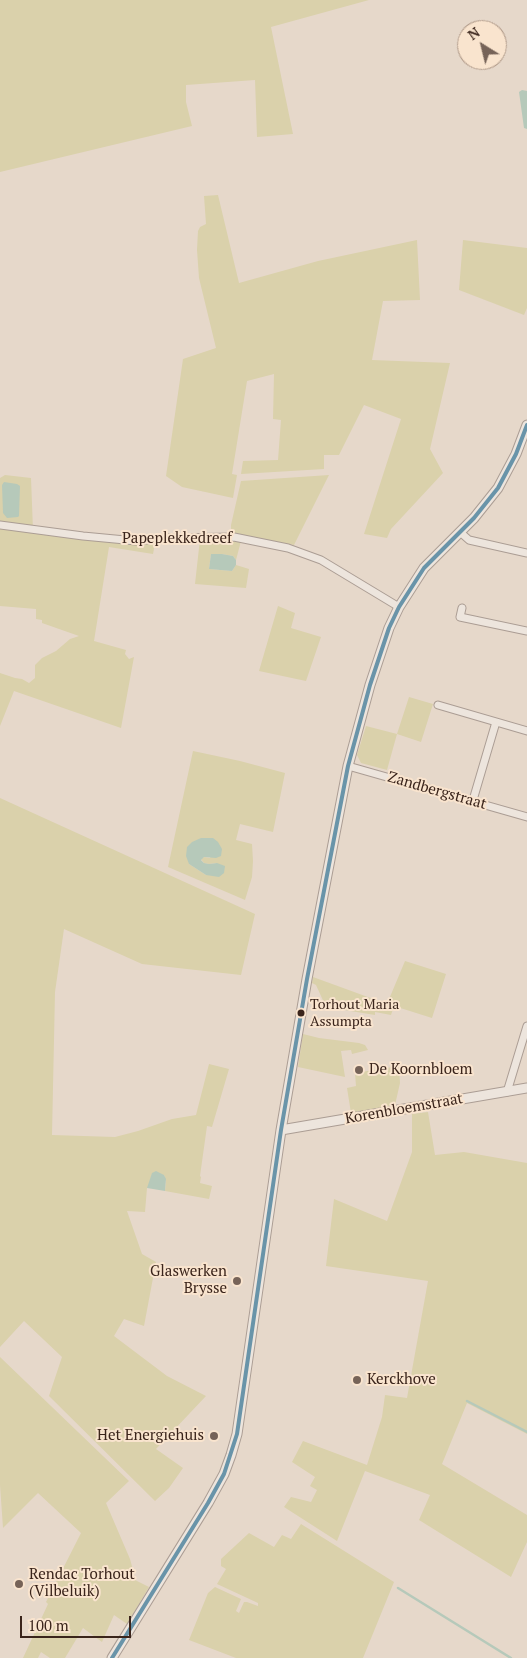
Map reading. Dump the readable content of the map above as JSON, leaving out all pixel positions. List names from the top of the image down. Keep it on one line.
{"streets":{"street":["Papeplekkedreef","Zandbergstraat","Korenbloemstraat"]},"places":["Torhout Maria Assumpta","De Koornbloem","Glaswerken Brysse","Kerckhove","Het Energiehuis","Rendac Torhout (Vilbeluik)"],"scale_bar":"100 m","north":"top left"}
